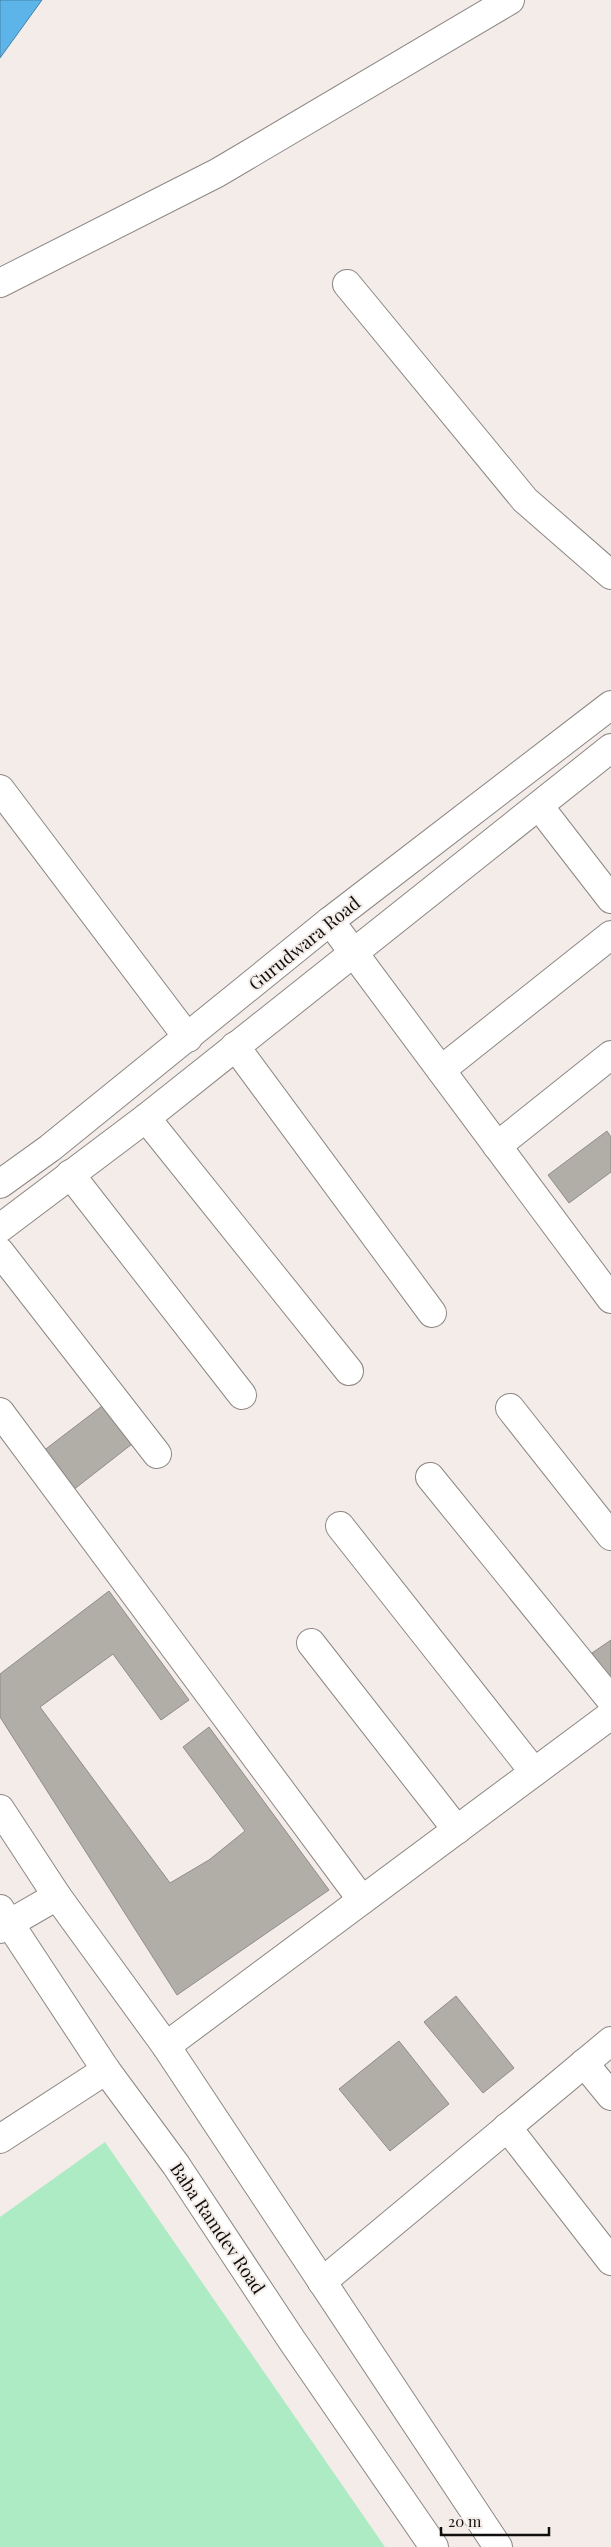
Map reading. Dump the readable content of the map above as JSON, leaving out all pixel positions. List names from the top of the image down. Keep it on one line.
{"streets":{"street":["Gurudwara Road","Baba Ramdev Road"]},"scale_bar":"20 m"}
